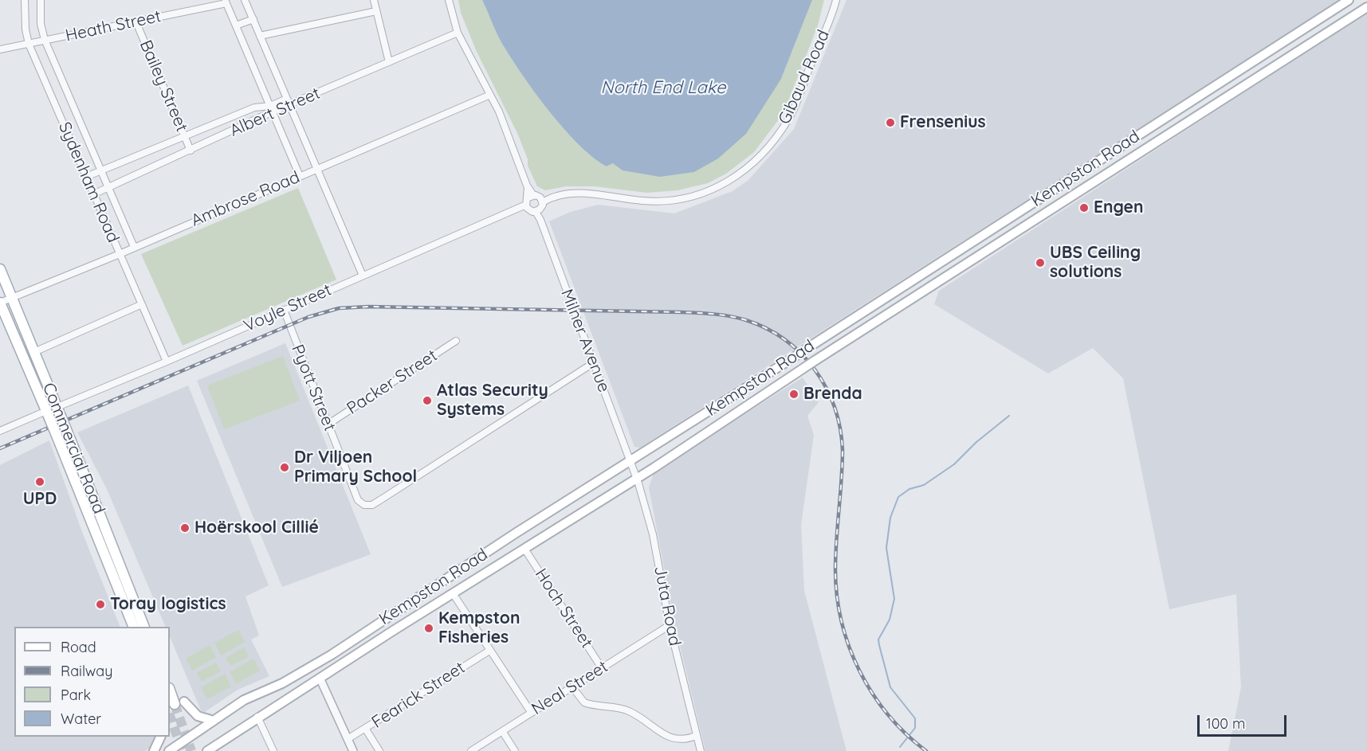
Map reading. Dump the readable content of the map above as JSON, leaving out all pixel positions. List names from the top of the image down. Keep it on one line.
{"streets":{"main road":["Kempston Road","Commercial Road"],"street":["Heath Street","Gibaud Road","Bailey Street","Albert Street","Sydenham Road","Ambrose Road","Voyle Street","Milner Avenue","Packer Street","Pyott Street","Juta Road","Hoch Street","Neal Street","Fearick Street"]},"crossings":[["Heath Street","Bailey Street"],["Heath Street","Sydenham Road"],["Bailey Street","Albert Street"],["Albert Street","Sydenham Road"],["Kempston Road","Milner Avenue"],["Kempston Road","Juta Road"],["Kempston Road","Hoch Street"],["Sydenham Road","Ambrose Road"],["Sydenham Road","Voyle Street"],["Ambrose Road","Commercial Road"],["Voyle Street","Pyott Street"],["Voyle Street","Commercial Road"],["Milner Avenue","Pyott Street"],["Milner Avenue","Juta Road"],["Packer Street","Pyott Street"],["Juta Road","Neal Street"],["Hoch Street","Neal Street"]],"water":["North End Lake"],"places":["Frensenius","Engen","UBS Ceiling solutions","Brenda","Atlas Security Systems","Dr Viljoen Primary School","UPD","Hoërskool Cillié","Toray logistics","Kempston Fisheries"],"legend":["Road","Railway","Park","Water"],"scale_bar":"100 m"}
